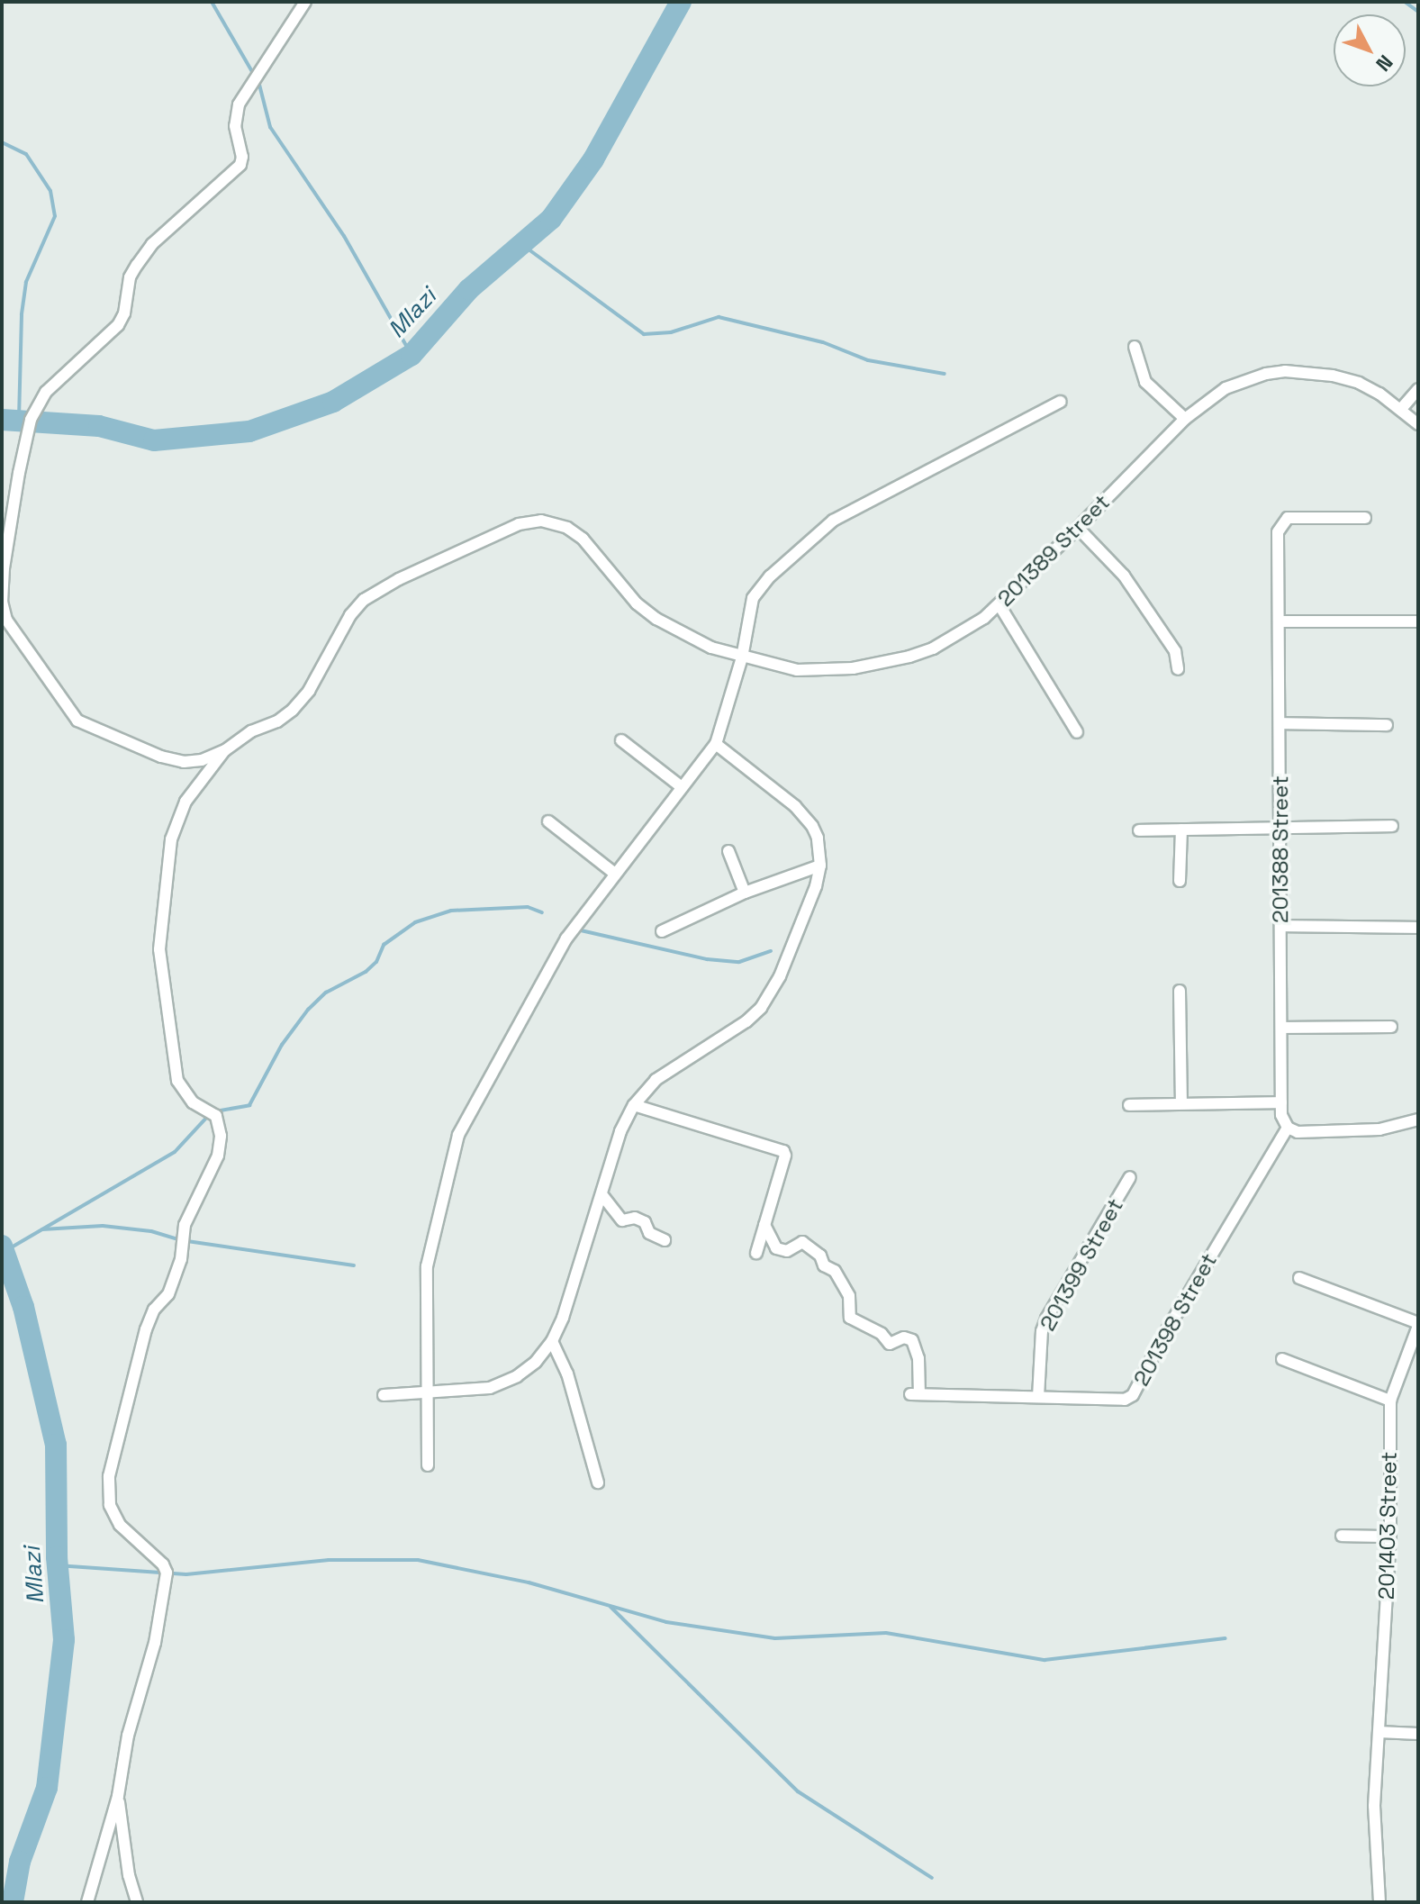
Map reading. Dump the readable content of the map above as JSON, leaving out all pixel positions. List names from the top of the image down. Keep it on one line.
{"streets":{"street":["201389 Street","201388 Street","201399 Street","201398 Street","201403 Street"]},"crossings":[["201388 Street","201398 Street"],["201399 Street","201398 Street"]],"water":["Mlazi"],"north":"bottom right"}
